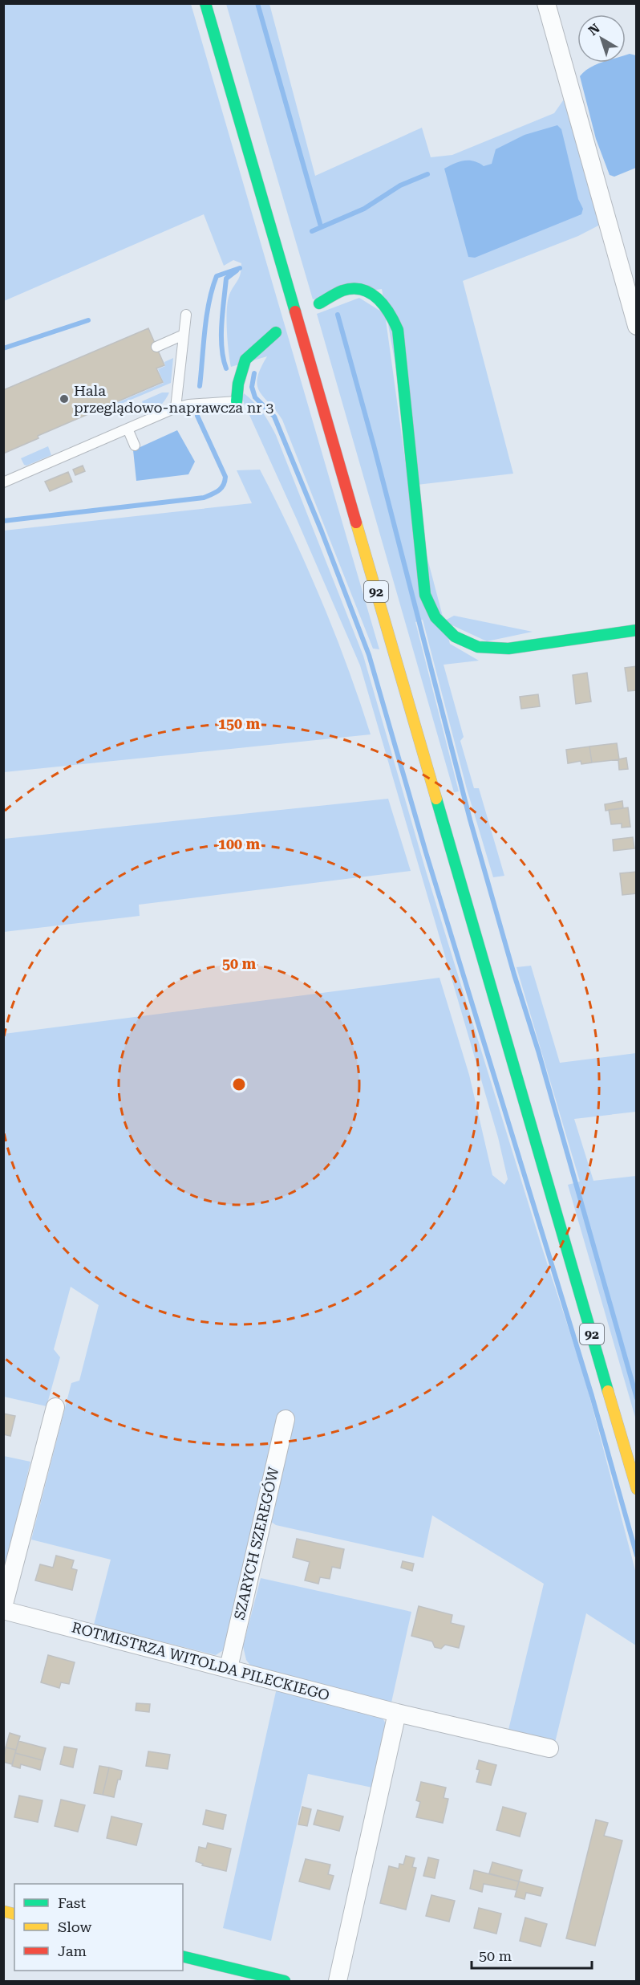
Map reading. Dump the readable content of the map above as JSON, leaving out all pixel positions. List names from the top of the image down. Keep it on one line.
{"streets":{"main road":["92"],"street":["SZARYCH SZEREGÓW","ROTMISTRZA WITOLDA PILECKIEGO"]},"crossings":[["SZARYCH SZEREGÓW","ROTMISTRZA WITOLDA PILECKIEGO"]],"places":["Hala przeglądowo-naprawcza nr 3"],"legend":["Fast","Slow","Jam"],"scale_bar":"50 m","north":"top left","rings":["150 m","100 m","50 m"]}
